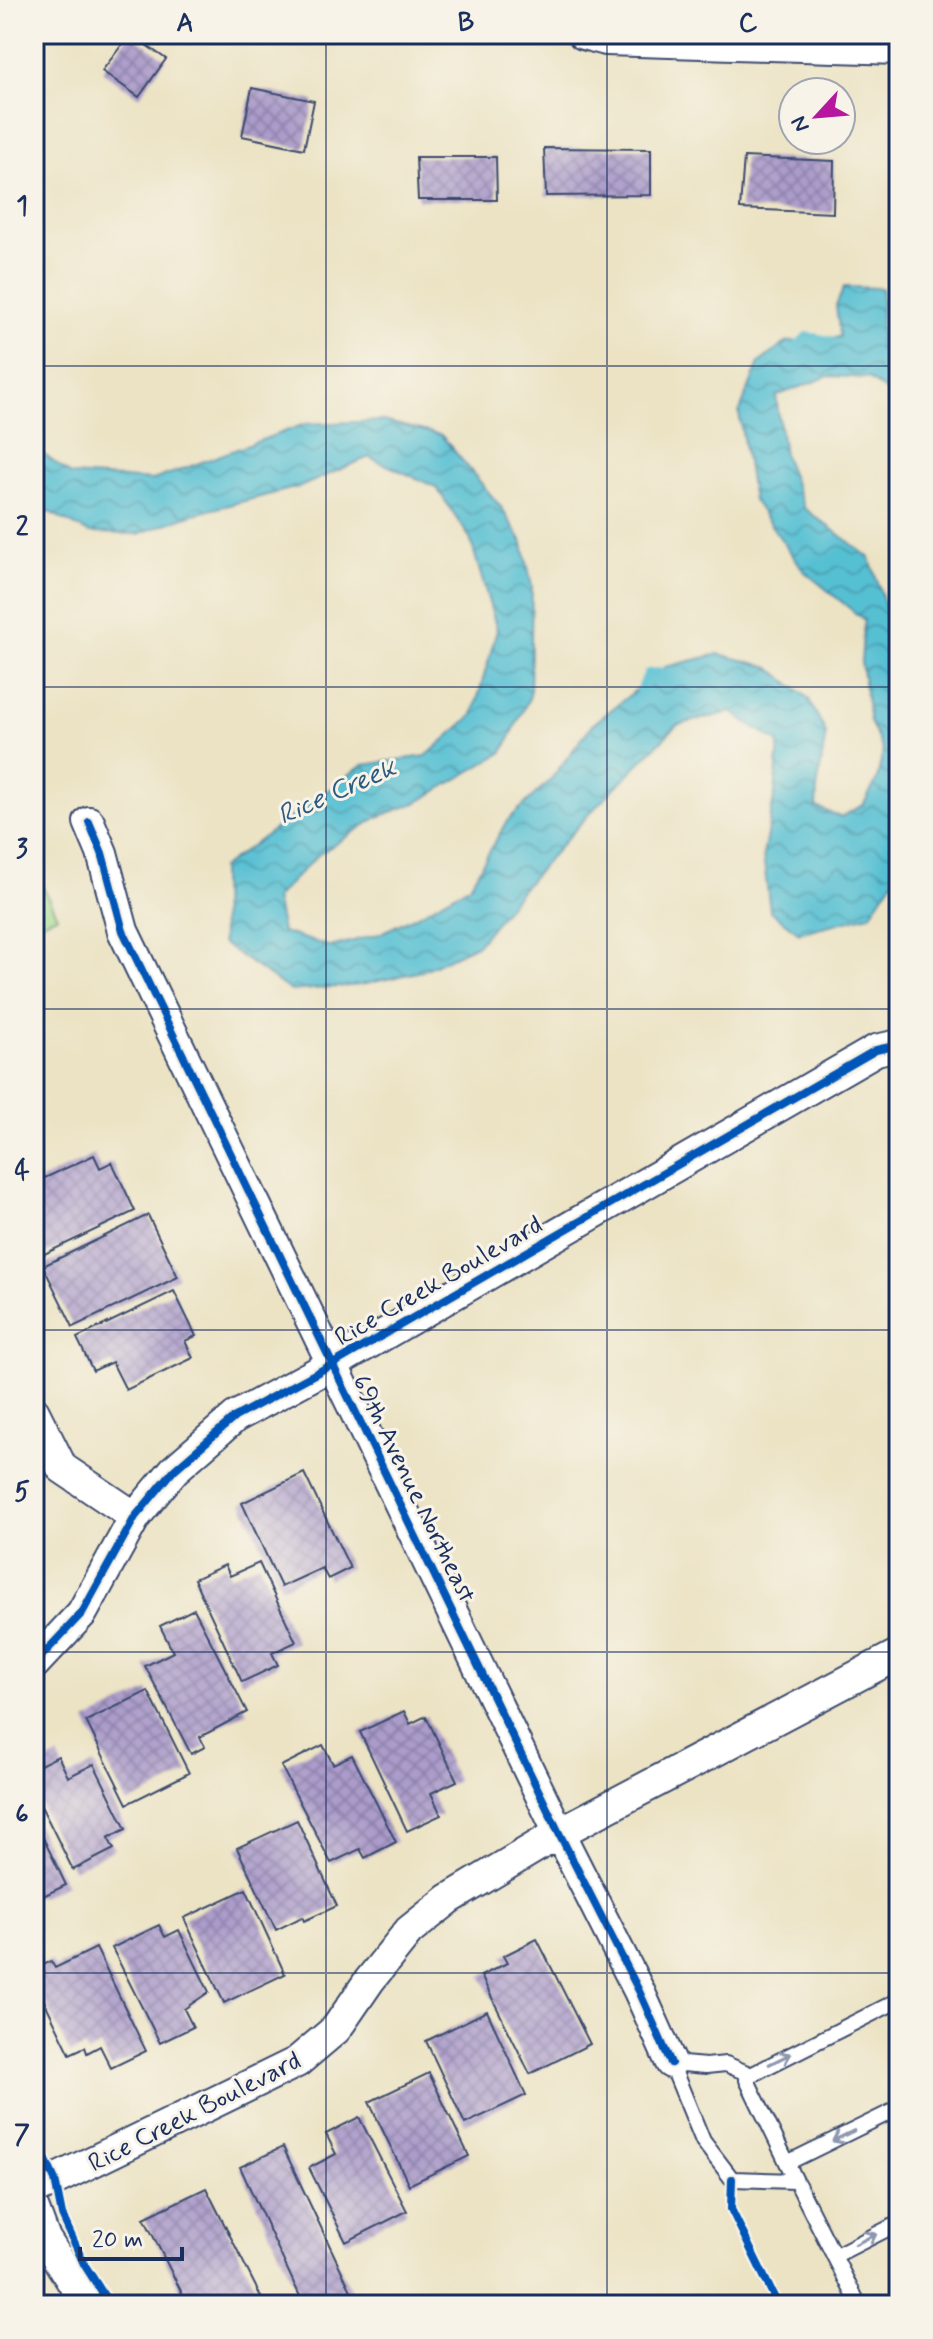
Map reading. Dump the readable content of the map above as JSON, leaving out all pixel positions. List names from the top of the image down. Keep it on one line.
{"streets":{"street":["Rice Creek Boulevard","69th Avenue Northeast"]},"crossings":[["Rice Creek Boulevard","69th Avenue Northeast"]],"water":["Rice Creek"],"scale_bar":"20 m","north":"bottom left","grid":{"columns":["A","B","C"],"rows":["1","2","3","4","5","6","7"]}}
